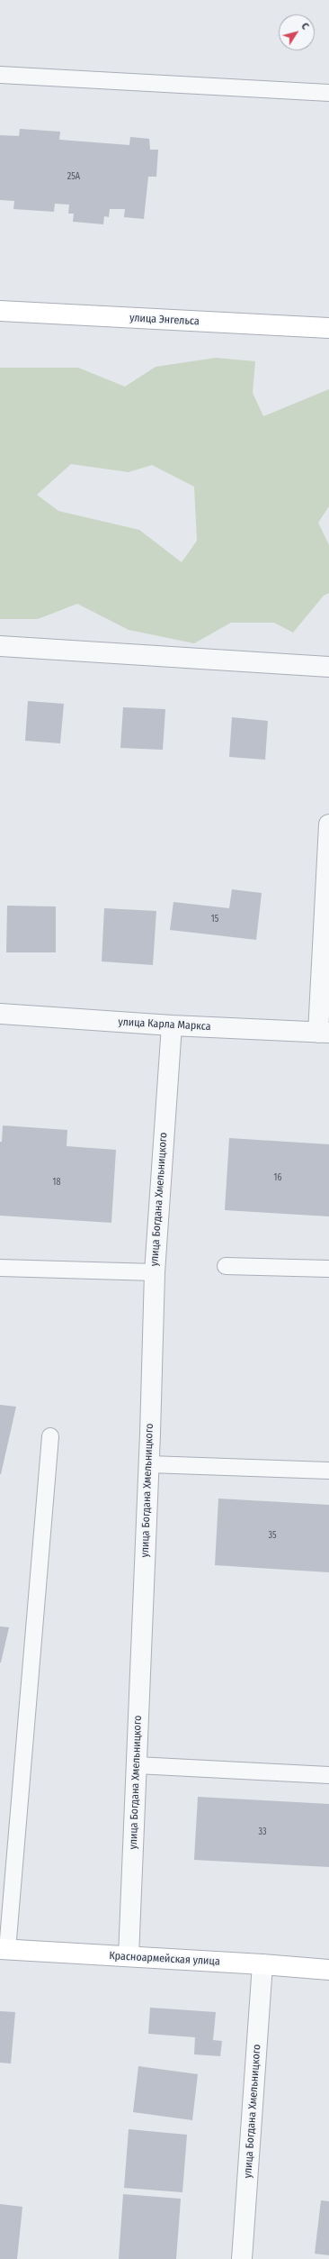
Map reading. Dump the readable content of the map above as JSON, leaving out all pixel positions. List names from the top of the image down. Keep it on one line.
{"streets":{"street":["улица Энгельса","улица Карла Маркса","улица Богдана Хмельницкого","Красноармейская улица"]},"crossings":[["улица Карла Маркса","улица Богдана Хмельницкого"],["улица Богдана Хмельницкого","Красноармейская улица"]],"house_numbers":["25А","15","16","18","35","33"],"north":"top right"}
